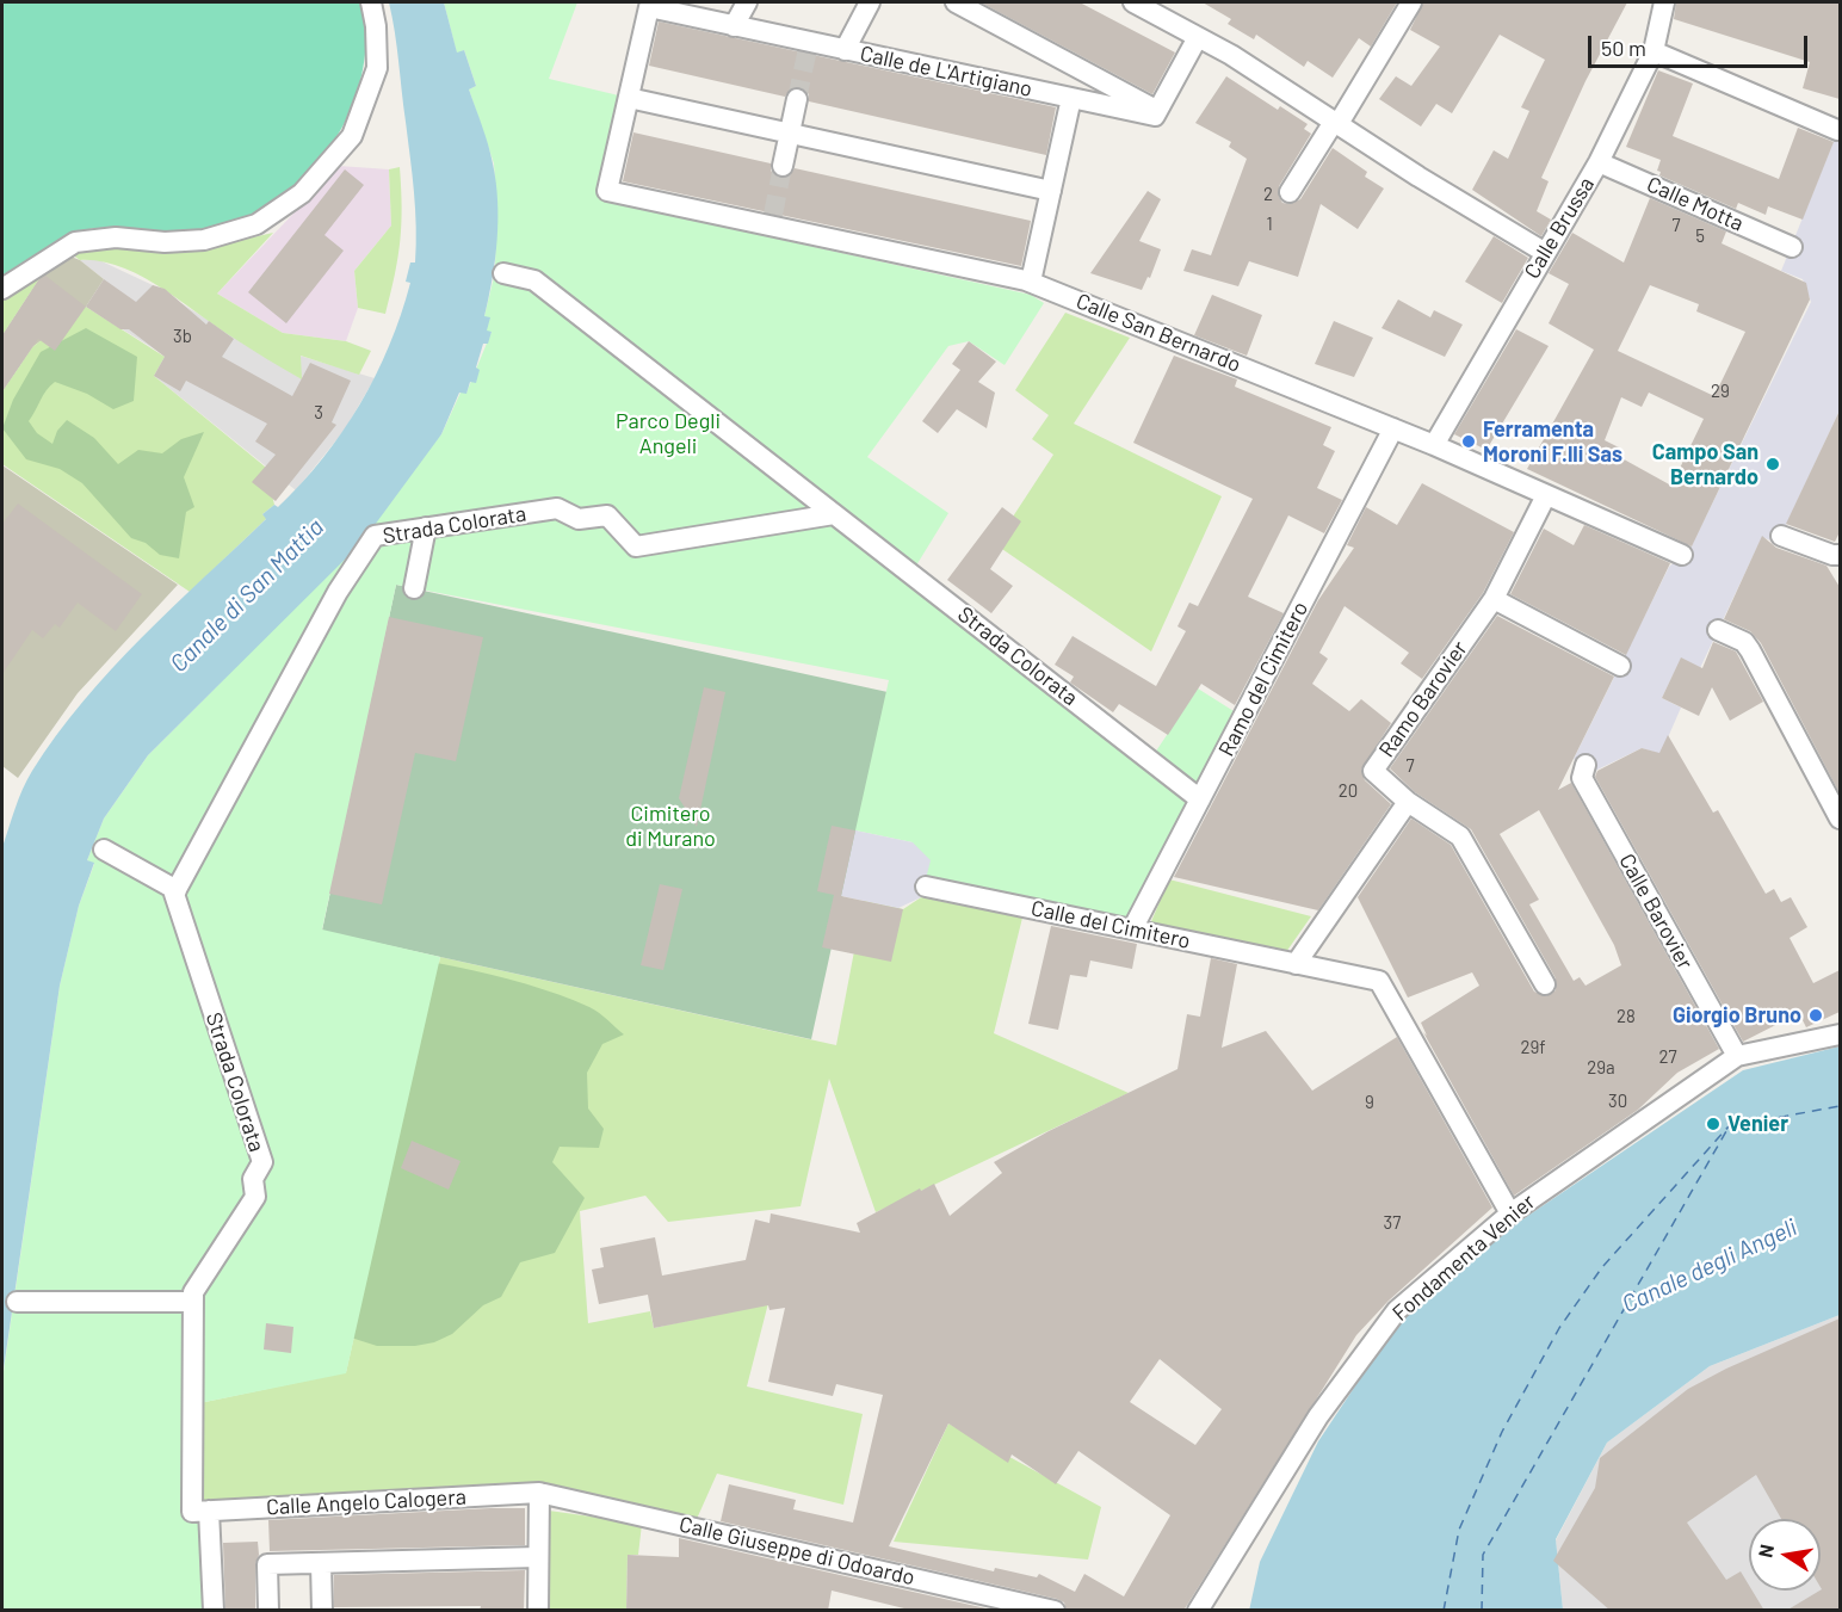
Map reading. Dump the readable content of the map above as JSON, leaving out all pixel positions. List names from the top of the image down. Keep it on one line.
{"streets":{"street":["Calle de L'Artigiano","Calle Motta","Calle Brussa","Calle San Bernardo","Strada Colorata","Ramo del Cimitero","Ramo Barovier","Calle Barovier","Calle del Cimitero","Fondamenta Venier","Calle Angelo Calogera","Calle Giuseppe di Odoardo"]},"crossings":[["Calle de L'Artigiano","Calle San Bernardo"],["Calle Motta","Calle Brussa"],["Calle Brussa","Calle San Bernardo"],["Calle San Bernardo","Ramo del Cimitero"],["Calle San Bernardo","Ramo Barovier"],["Strada Colorata","Ramo del Cimitero"],["Strada Colorata","Calle Angelo Calogera"],["Ramo del Cimitero","Calle del Cimitero"],["Calle Barovier","Fondamenta Venier"],["Calle del Cimitero","Fondamenta Venier"],["Calle Angelo Calogera","Calle Giuseppe di Odoardo"]],"water":["Canale di San Mattia","Canale degli Angeli"],"parks":["Parco Degli Angeli","Cimitero di Murano"],"places":["Ferramenta Moroni F.lli Sas","Campo San Bernardo","Giorgio Bruno","Venier"],"house_numbers":["2","1","7","5","3b","29","3","7","20","28","29f","27","29a","30","9","37"],"scale_bar":"50 m","north":"left"}
